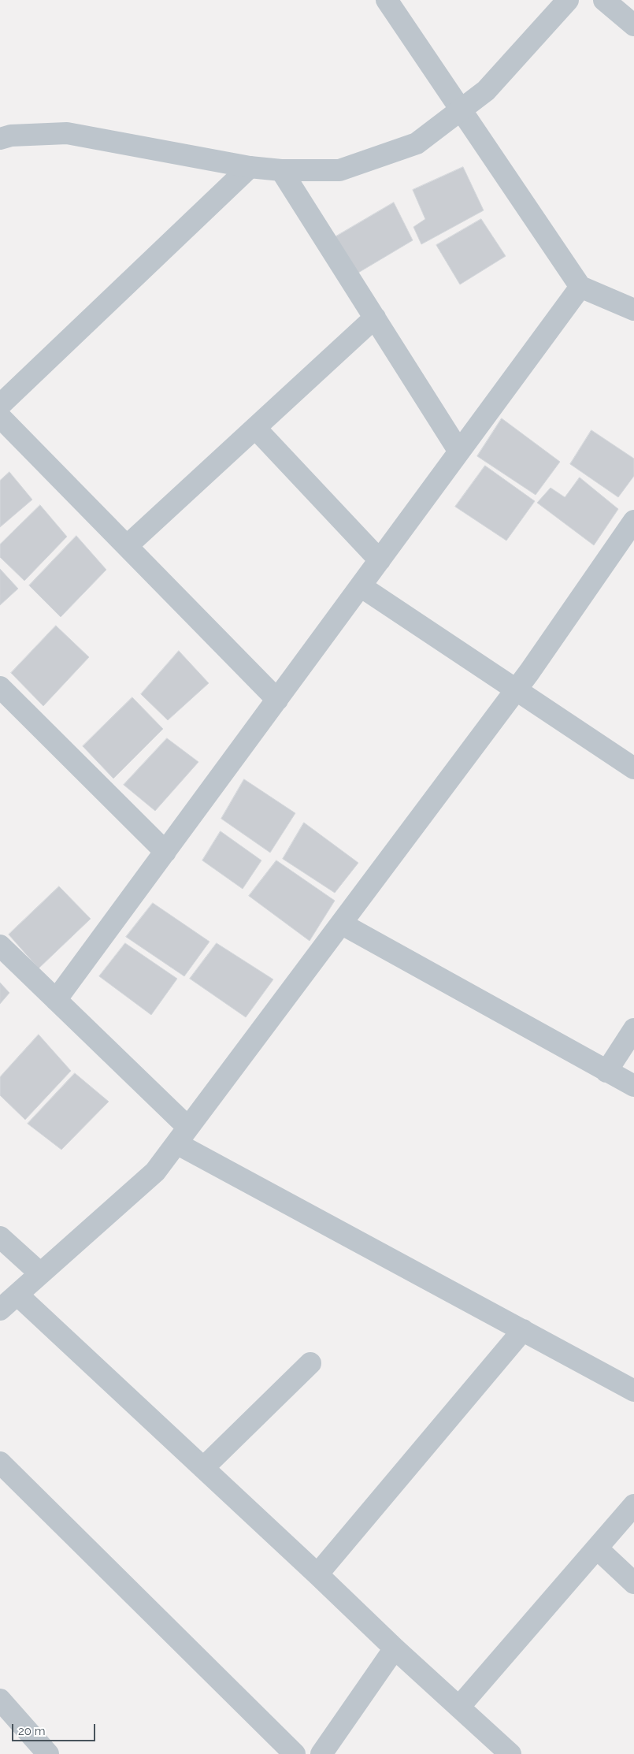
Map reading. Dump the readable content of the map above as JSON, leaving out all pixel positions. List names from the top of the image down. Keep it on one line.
{"scale_bar":"20 m"}
